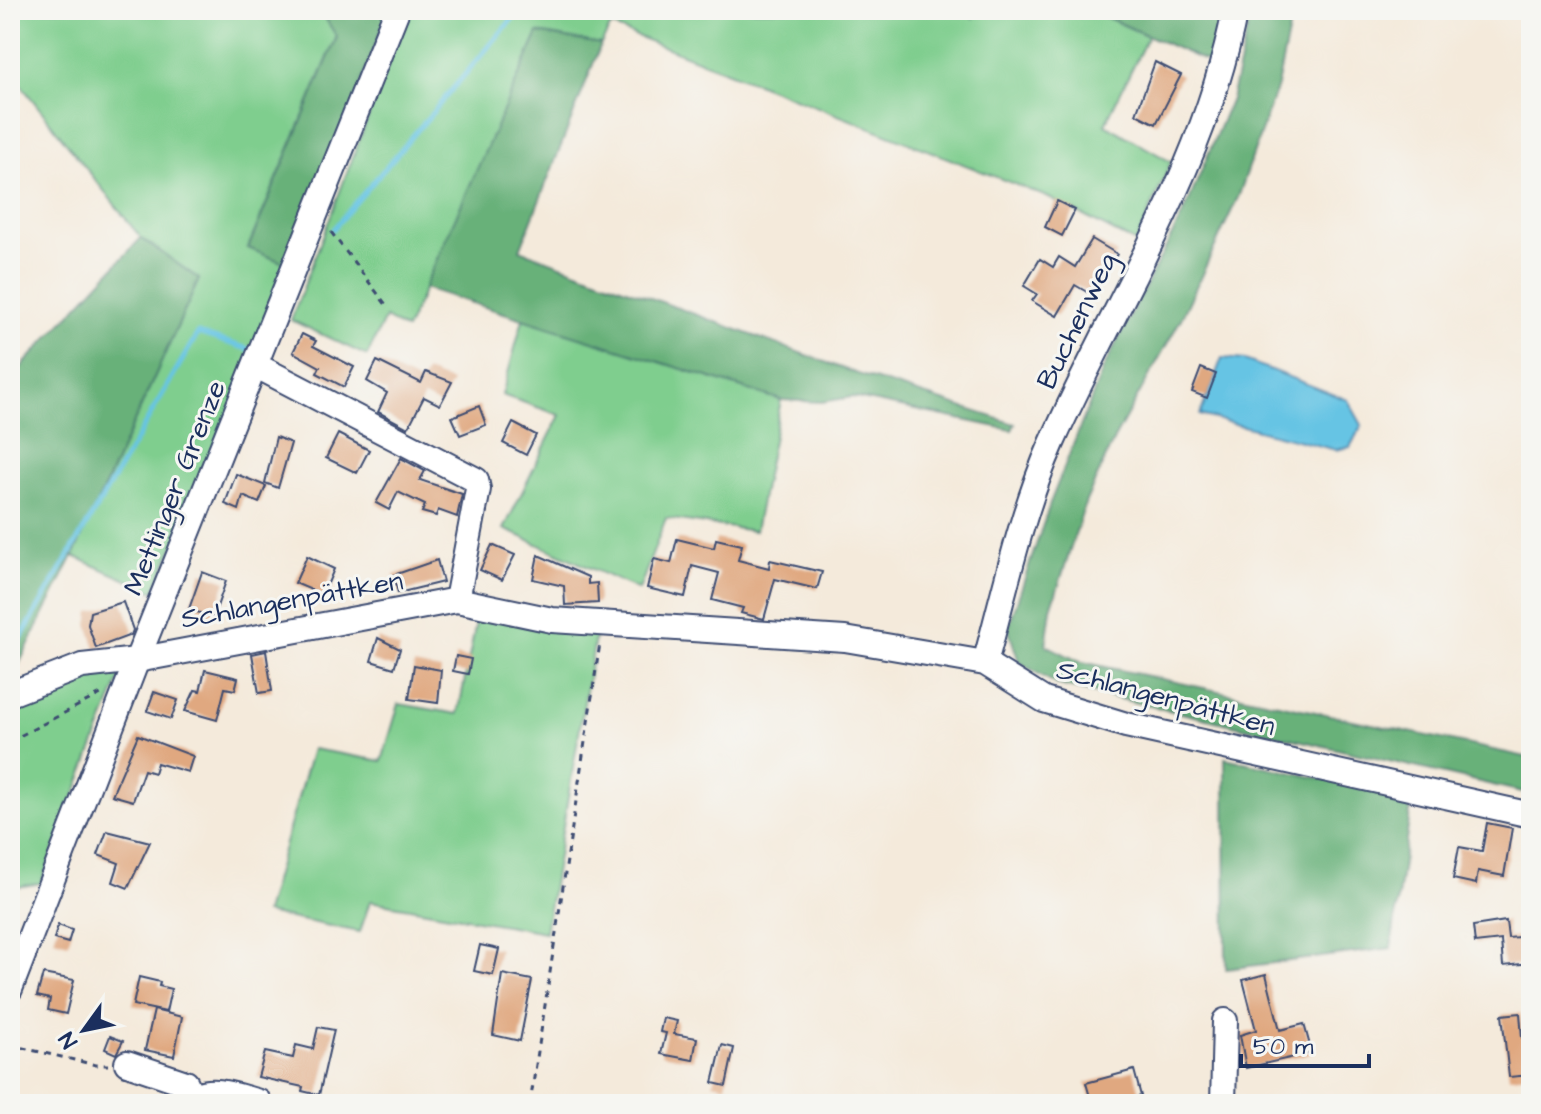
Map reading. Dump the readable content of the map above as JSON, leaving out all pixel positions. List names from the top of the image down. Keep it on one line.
{"streets":{"street":["Buchenweg","Mettinger Grenze","Schlangenpättken"]},"crossings":[["Buchenweg","Schlangenpättken"],["Mettinger Grenze","Schlangenpättken"]],"scale_bar":"50 m","north":"bottom left"}
